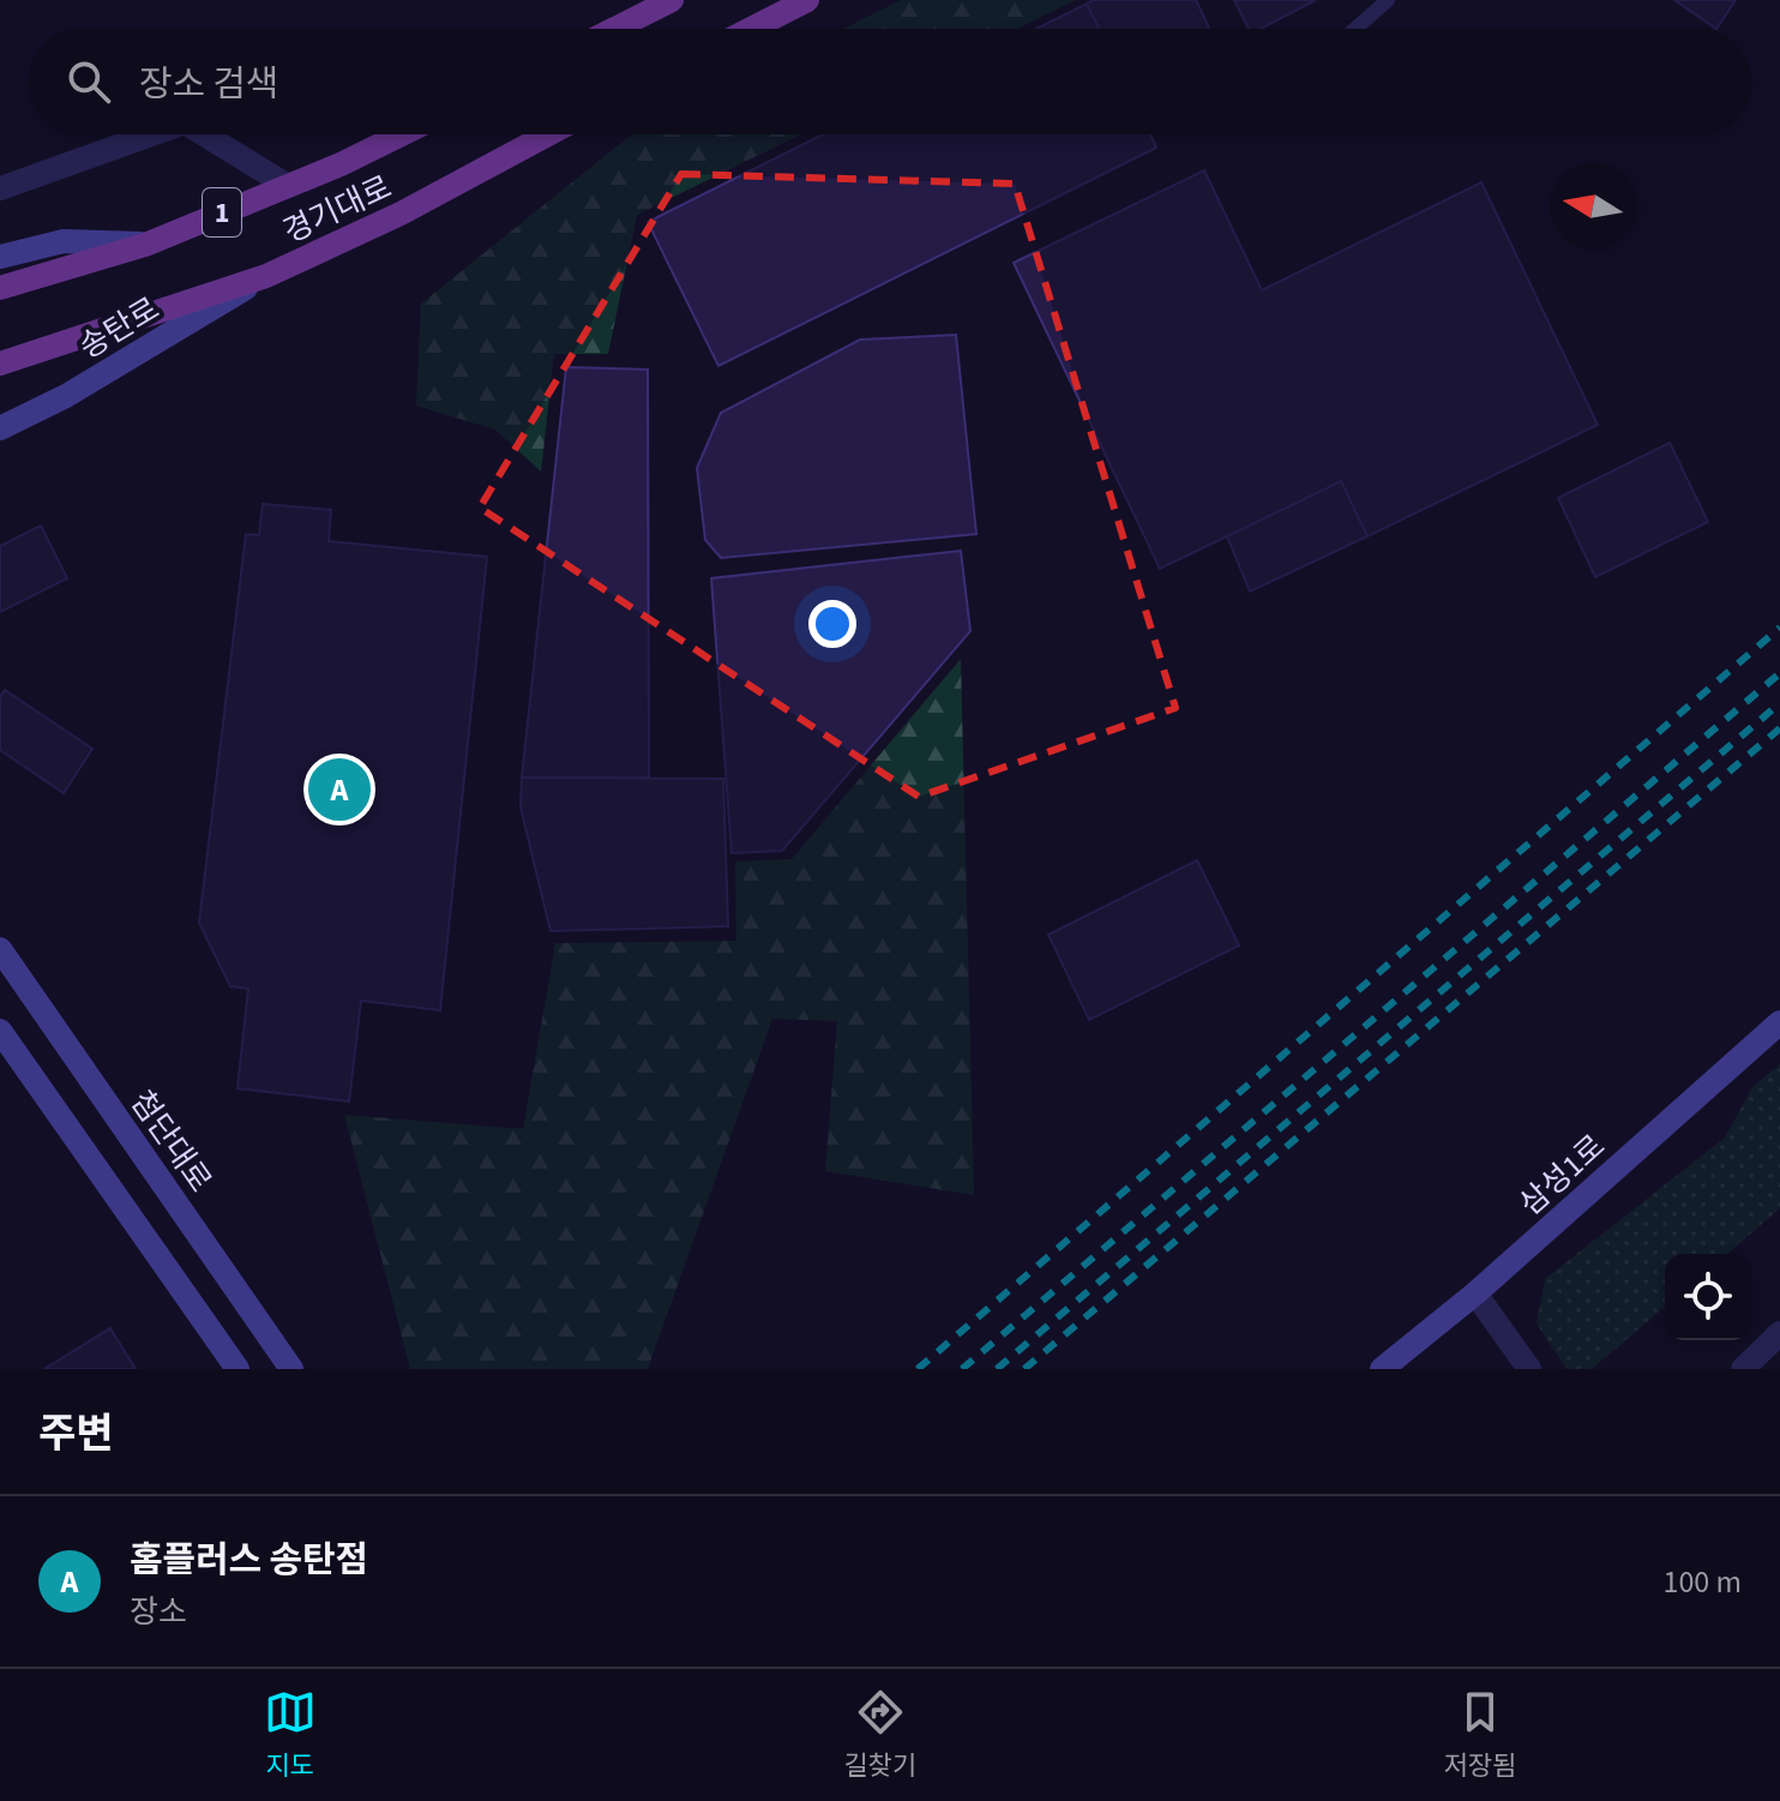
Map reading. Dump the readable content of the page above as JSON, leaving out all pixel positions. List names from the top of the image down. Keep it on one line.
{"streets":{"main road":["경기대로","1"],"street":["송탄로","첨단대로","삼성1로"]},"crossings":[["경기대로","송탄로"]],"north":"left","page":{"search":"장소 검색","pins":"A","heading":"주변","list":[{"mark":"A","name":"홈플러스 송탄점","note":"장소","value":"100 m"}],"nav":["지도","길찾기","저장됨"]}}
